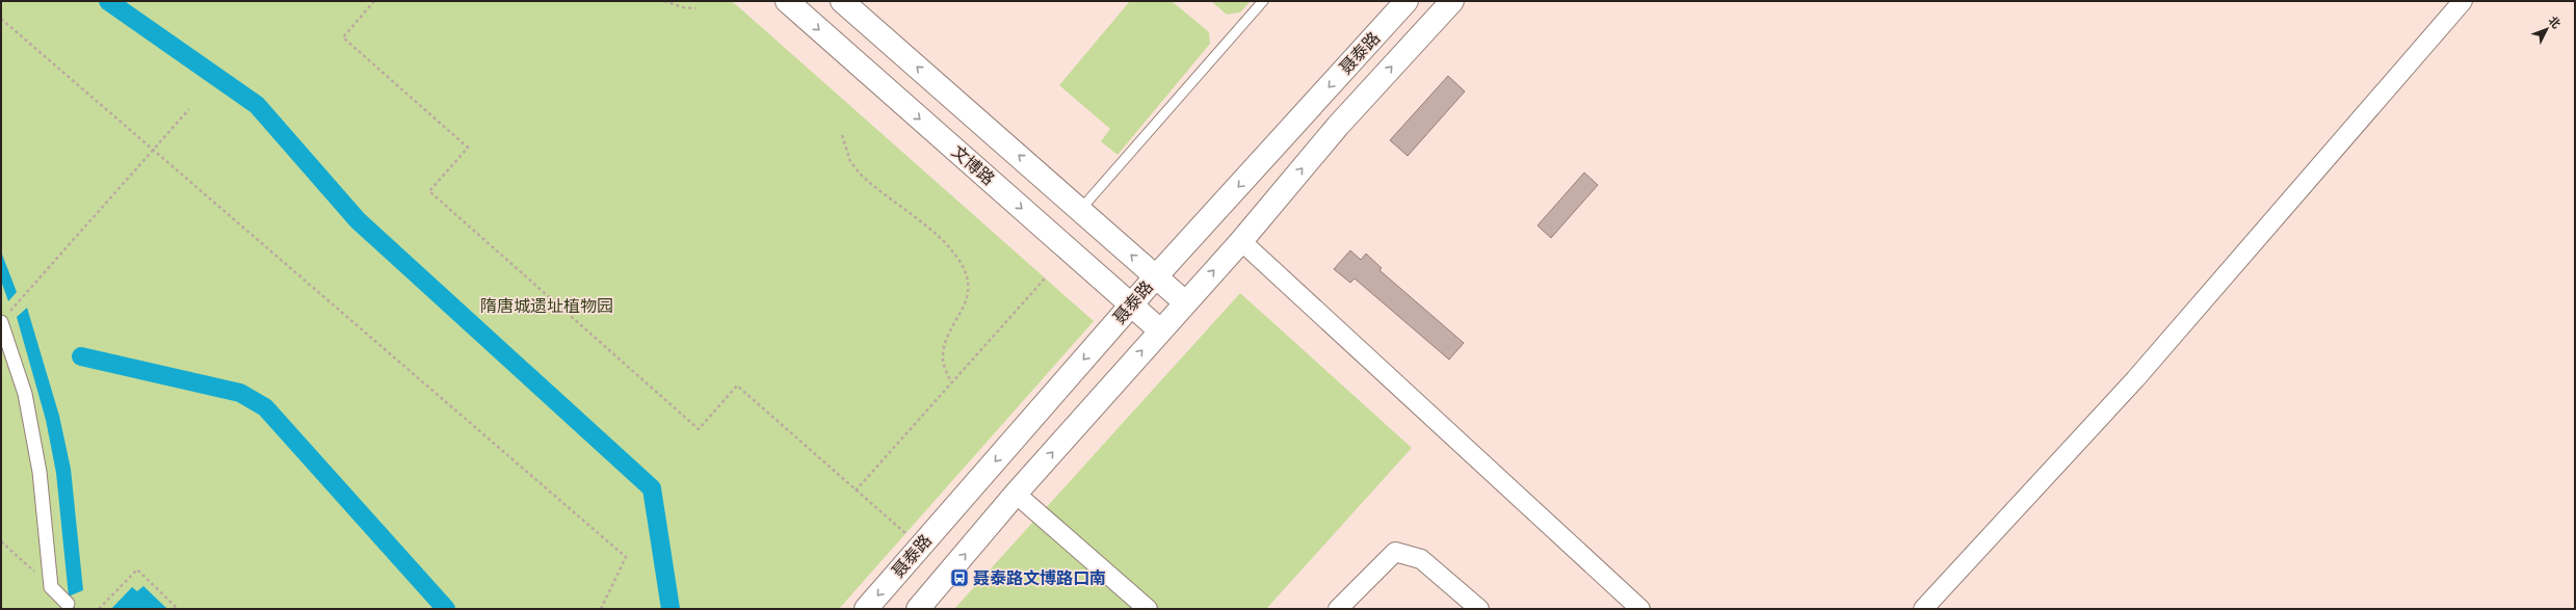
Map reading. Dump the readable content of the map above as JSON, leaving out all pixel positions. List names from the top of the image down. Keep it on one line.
{"streets":{"main road":["聂泰路","文博路"]},"crossings":[["聂泰路","文博路"]],"parks":["隋唐城遗址植物园"],"places":{"bus stop":["聂泰路文博路口南"]},"north":"top right"}
